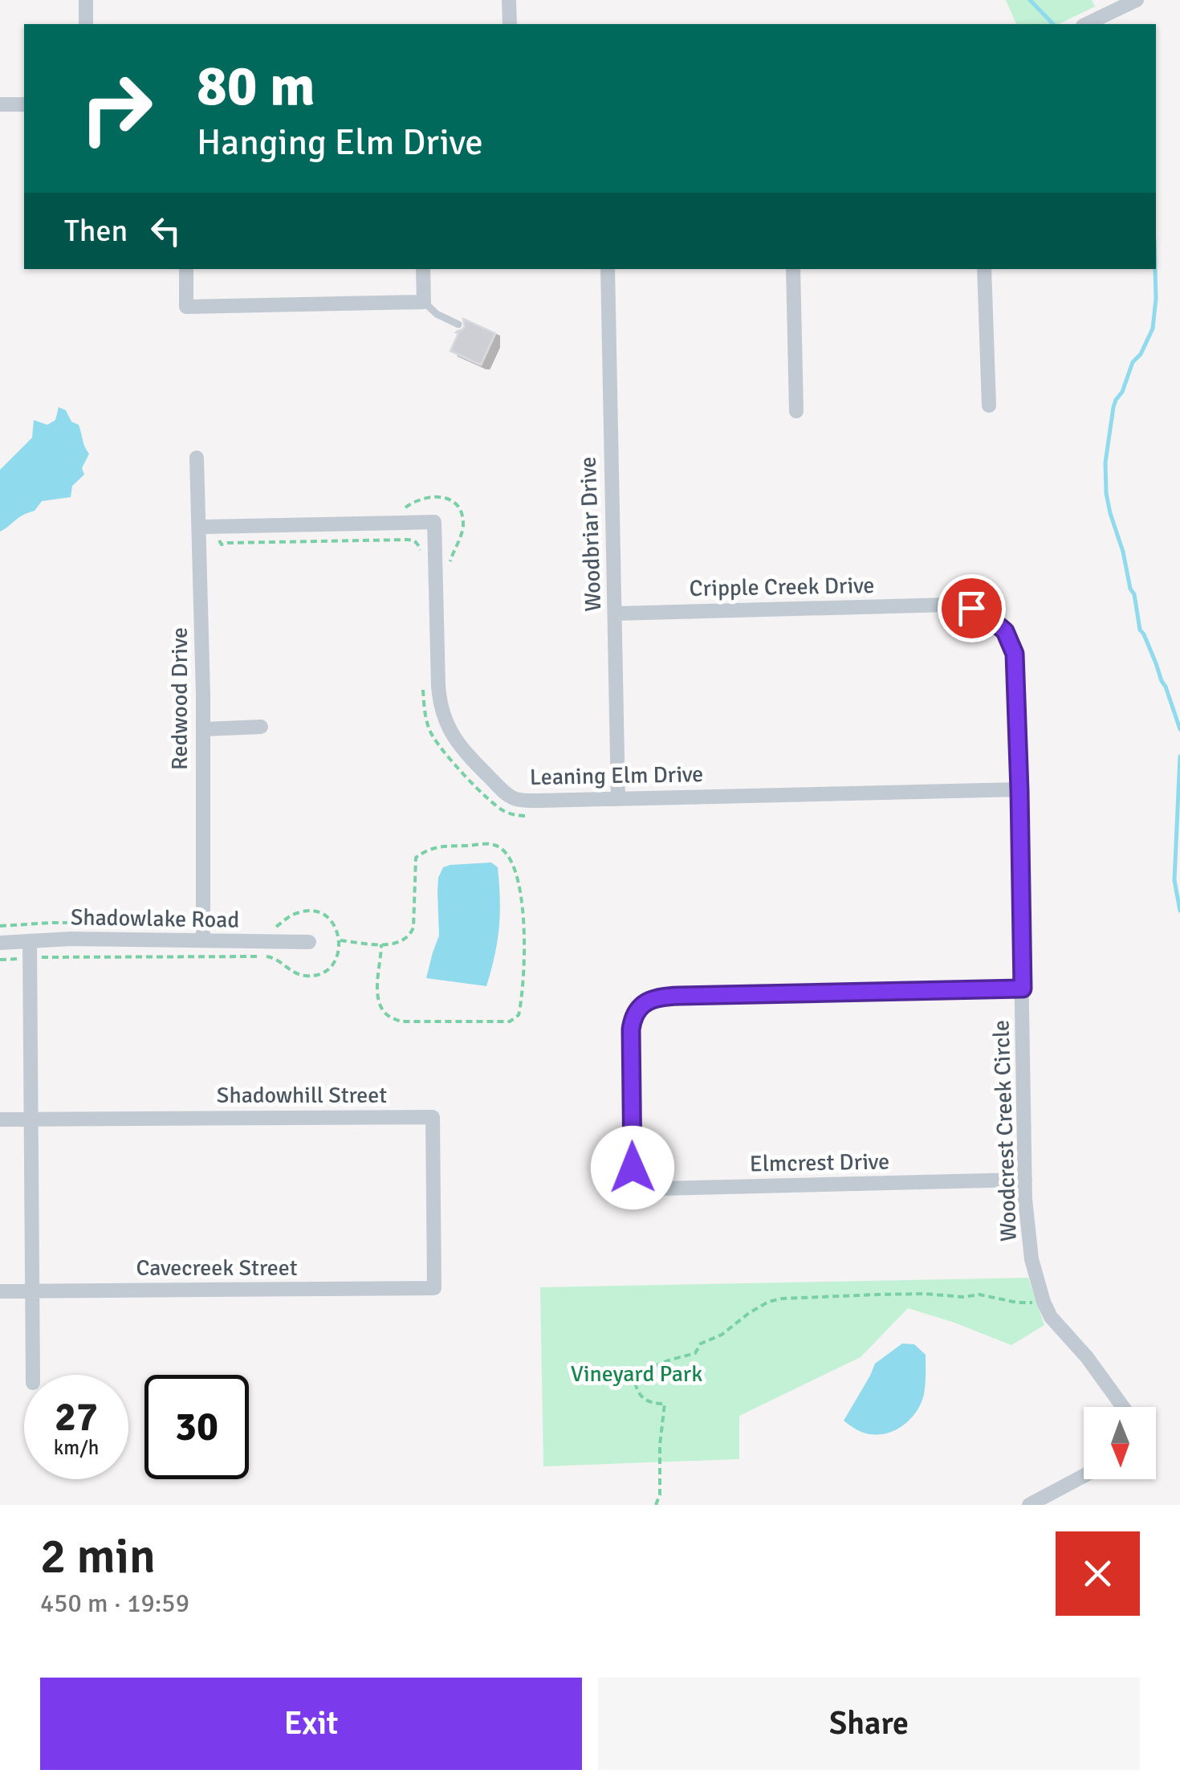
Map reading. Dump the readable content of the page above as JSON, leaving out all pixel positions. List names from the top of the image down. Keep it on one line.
{"streets":{"street":["Woodbriar Drive","Cripple Creek Drive","Redwood Drive","Leaning Elm Drive","Shadowlake Road","Shadowhill Street","Woodcrest Creek Circle","Elmcrest Drive","Cavecreek Street"]},"crossings":[["Woodbriar Drive","Cripple Creek Drive"],["Woodbriar Drive","Leaning Elm Drive"],["Cripple Creek Drive","Woodcrest Creek Circle"],["Redwood Drive","Leaning Elm Drive"],["Redwood Drive","Shadowlake Road"],["Leaning Elm Drive","Woodcrest Creek Circle"],["Shadowhill Street","Cavecreek Street"],["Woodcrest Creek Circle","Elmcrest Drive"]],"parks":["Vineyard Park"],"north":"bottom","page":{"turn":["80 m","Hanging Elm Drive"],"then":"Then","speed":"27 km/h","limit":"30","heading":["2 min","450 m · 19:59"],"buttons":["Exit","Share"]}}
